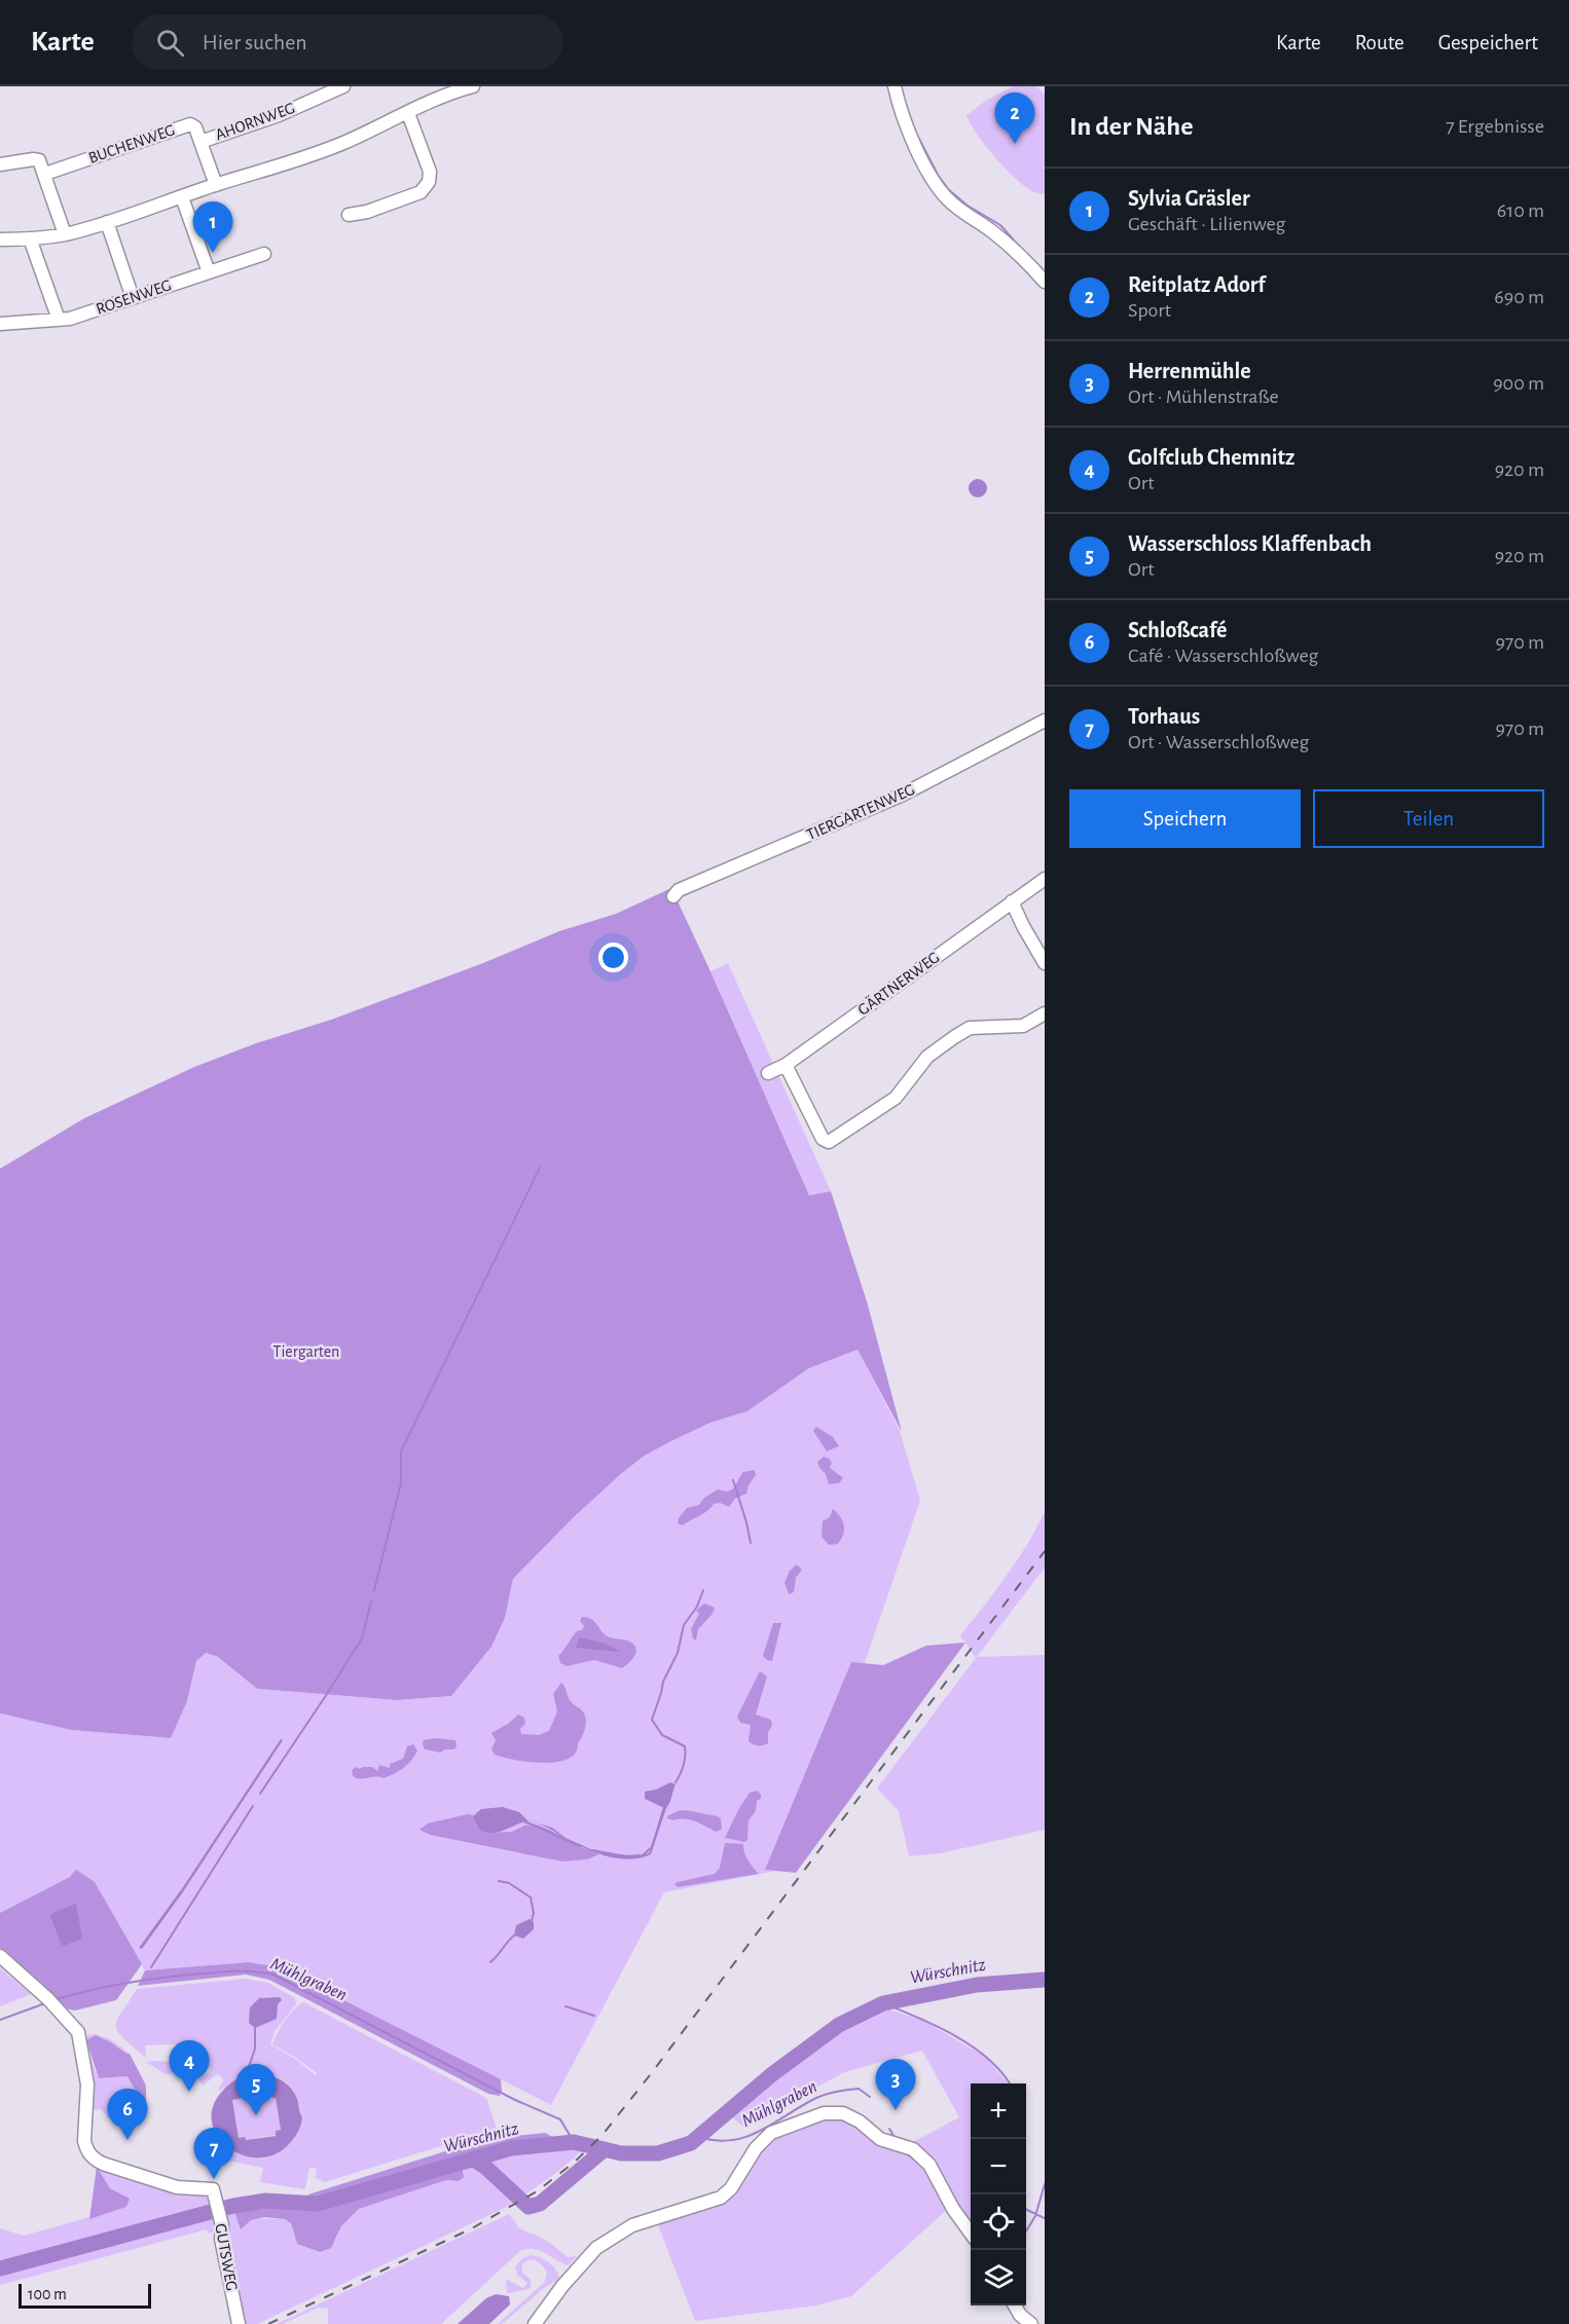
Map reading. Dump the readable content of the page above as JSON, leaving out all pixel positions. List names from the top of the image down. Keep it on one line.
{"streets":{"street":["AHORNWEG","BUCHENWEG","ROSENWEG","TIERGARTENWEG","GÄRTNERWEG","GUTSWEG"]},"crossings":[["AHORNWEG","BUCHENWEG"]],"water":["Würschnitz","Mühlgraben"],"parks":["Tiergarten"],"scale_bar":"100 m","page":{"header":"Karte","search":"Hier suchen","nav":["Karte","Route","Gespeichert"],"heading":["In der Nähe","7 Ergebnisse"],"pins":["2","1","4","3","5","6","7"],"list":[{"mark":"1","name":"Sylvia Gräsler","note":"Geschäft · Lilienweg","value":"610 m"},{"mark":"2","name":"Reitplatz Adorf","note":"Sport","value":"690 m"},{"mark":"3","name":"Herrenmühle","note":"Ort · Mühlenstraße","value":"900 m"},{"mark":"4","name":"Golfclub Chemnitz","note":"Ort","value":"920 m"},{"mark":"5","name":"Wasserschloss Klaffenbach","note":"Ort","value":"920 m"},{"mark":"6","name":"Schloßcafé","note":"Café · Wasserschloßweg","value":"970 m"},{"mark":"7","name":"Torhaus","note":"Ort · Wasserschloßweg","value":"970 m"}],"buttons":["Speichern","Teilen"],"map_buttons":["+","−"],"scale":"100 m"}}
